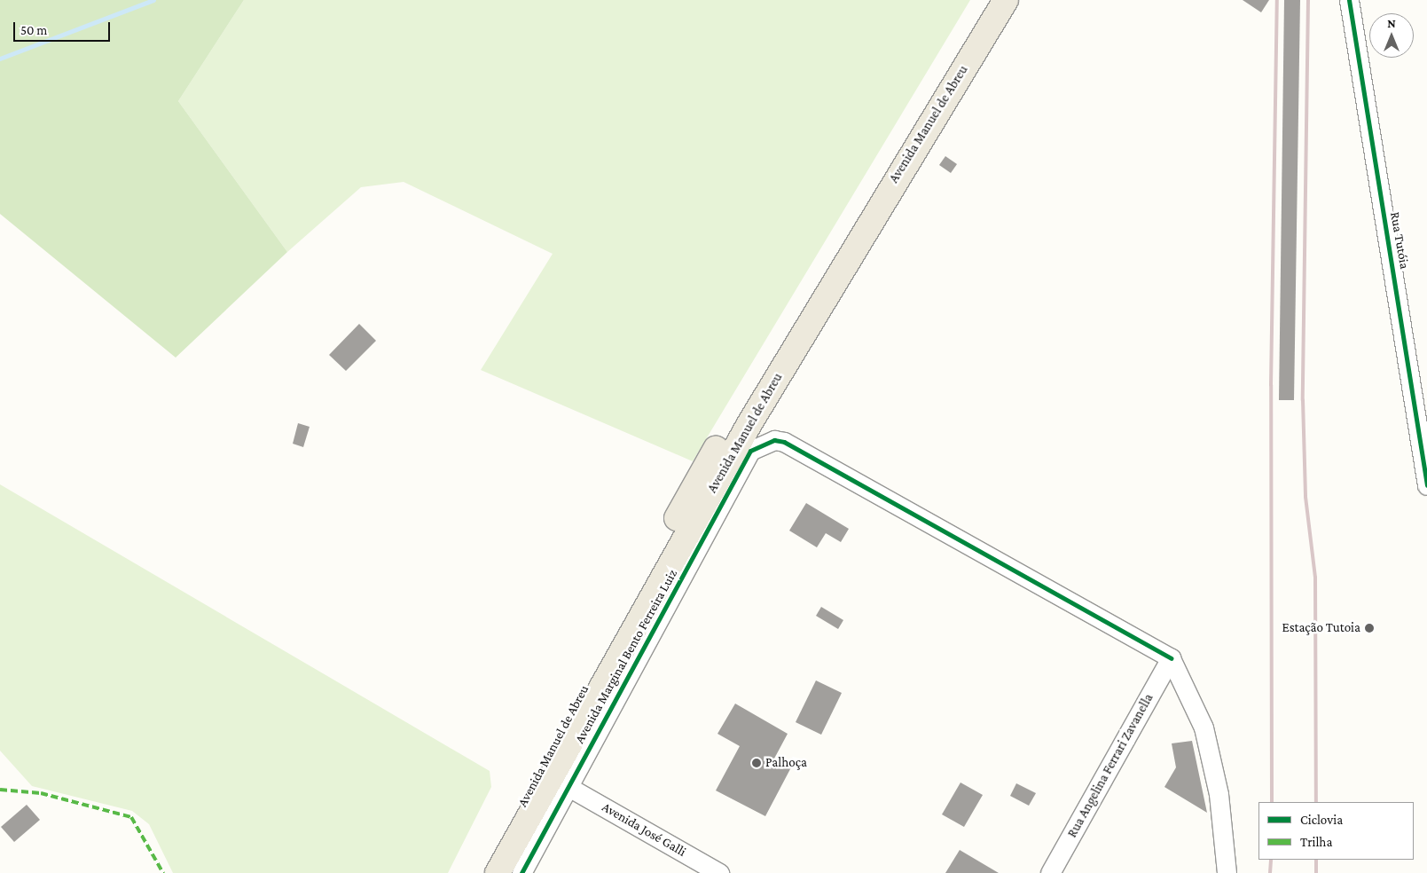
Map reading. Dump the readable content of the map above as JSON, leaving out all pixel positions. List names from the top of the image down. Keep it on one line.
{"streets":{"main road":["Avenida Manuel de Abreu"],"street":["Rua Tutóia","Avenida Marginal Bento Ferreira Luiz","Rua Angelina Ferrari Zavanella","Avenida José Galli"]},"crossings":[["Avenida Marginal Bento Ferreira Luiz","Rua Angelina Ferrari Zavanella"],["Avenida Marginal Bento Ferreira Luiz","Avenida José Galli"]],"places":["Estação Tutoia","Palhoça"],"legend":["Ciclovia","Trilha"],"scale_bar":"50 m","north":"top"}
